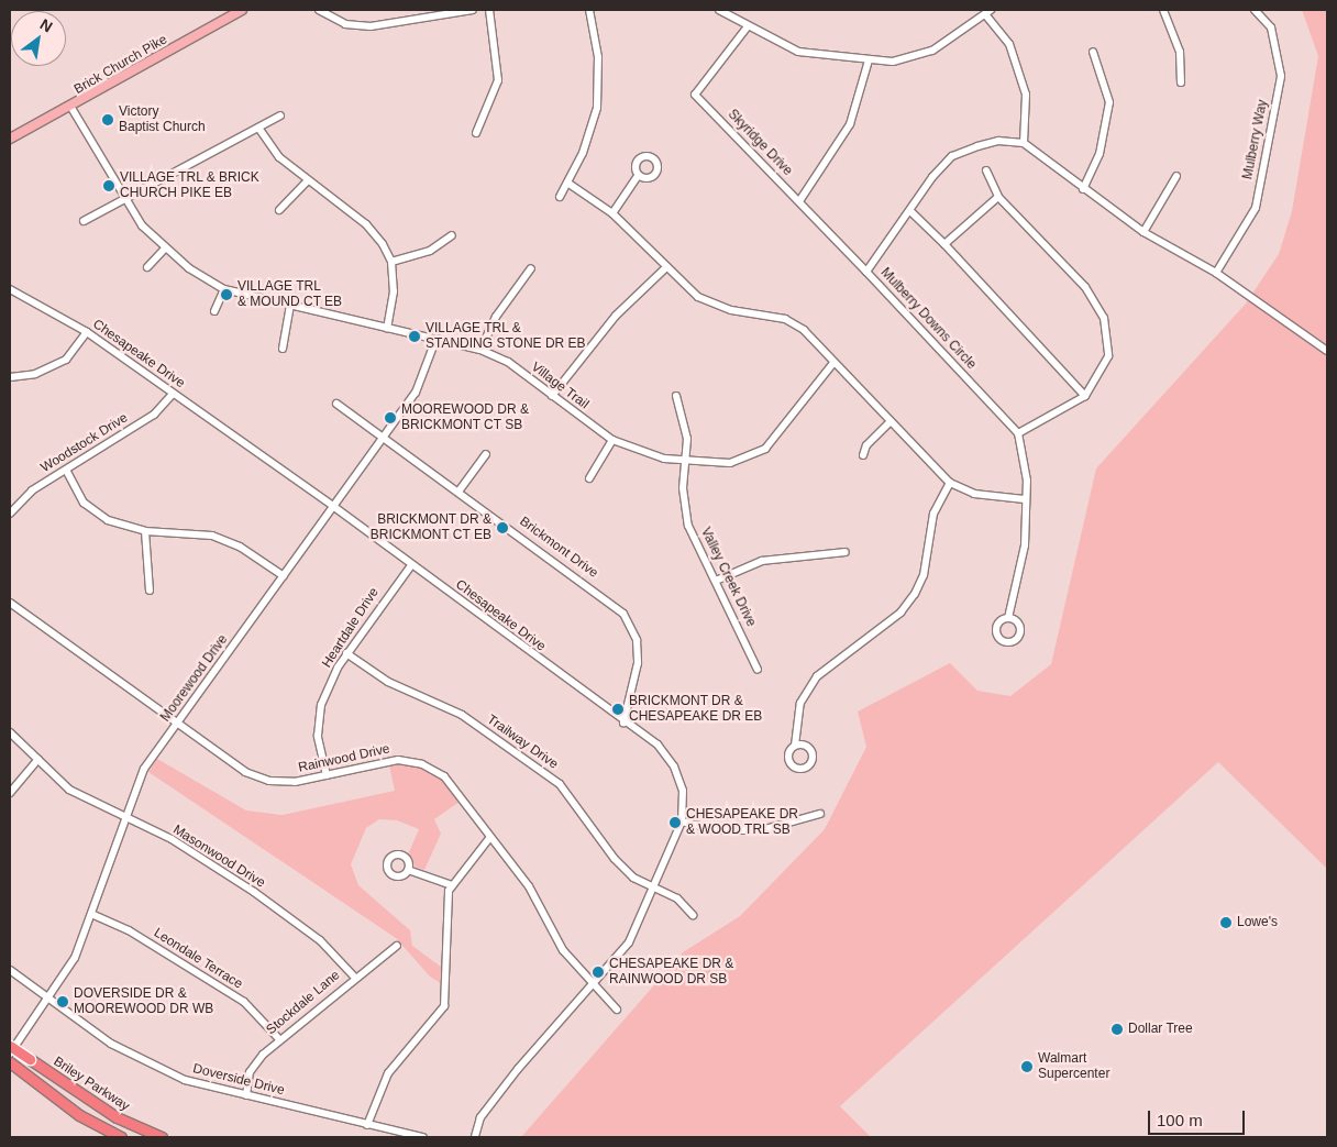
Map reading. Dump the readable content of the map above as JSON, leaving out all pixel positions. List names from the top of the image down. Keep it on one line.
{"streets":{"highway":["Briley Parkway"],"main road":["Brick Church Pike"],"street":["Mulberry Way","Skyridge Drive","Mulberry Downs Circle","Chesapeake Drive","Village Trail","Woodstock Drive","Brickmont Drive","Valley Creek Drive","Heartdale Drive","Moorewood Drive","Trailway Drive","Rainwood Drive","Masonwood Drive","Leondale Terrace","Stockdale Lane","Doverside Drive"]},"crossings":[["Brick Church Pike","Village Trail"],["Skyridge Drive","Mulberry Downs Circle"],["Chesapeake Drive","Woodstock Drive"],["Chesapeake Drive","Brickmont Drive"],["Chesapeake Drive","Heartdale Drive"],["Chesapeake Drive","Moorewood Drive"],["Chesapeake Drive","Trailway Drive"],["Chesapeake Drive","Rainwood Drive"],["Village Trail","Valley Creek Drive"],["Village Trail","Moorewood Drive"],["Brickmont Drive","Moorewood Drive"],["Heartdale Drive","Trailway Drive"],["Heartdale Drive","Rainwood Drive"],["Moorewood Drive","Rainwood Drive"],["Moorewood Drive","Masonwood Drive"],["Moorewood Drive","Leondale Terrace"],["Moorewood Drive","Doverside Drive"],["Masonwood Drive","Stockdale Lane"],["Leondale Terrace","Stockdale Lane"],["Stockdale Lane","Doverside Drive"]],"places":["Victory Baptist Church","VILLAGE TRL & BRICK CHURCH PIKE EB","VILLAGE TRL & MOUND CT EB","VILLAGE TRL & STANDING STONE DR EB","MOOREWOOD DR & BRICKMONT CT SB","BRICKMONT DR & BRICKMONT CT EB","BRICKMONT DR & CHESAPEAKE DR EB","CHESAPEAKE DR & WOOD TRL SB","Lowe's","CHESAPEAKE DR & RAINWOOD DR SB","DOVERSIDE DR & MOOREWOOD DR WB","Dollar Tree","Walmart Supercenter"],"scale_bar":"100 m","north":"top right"}
